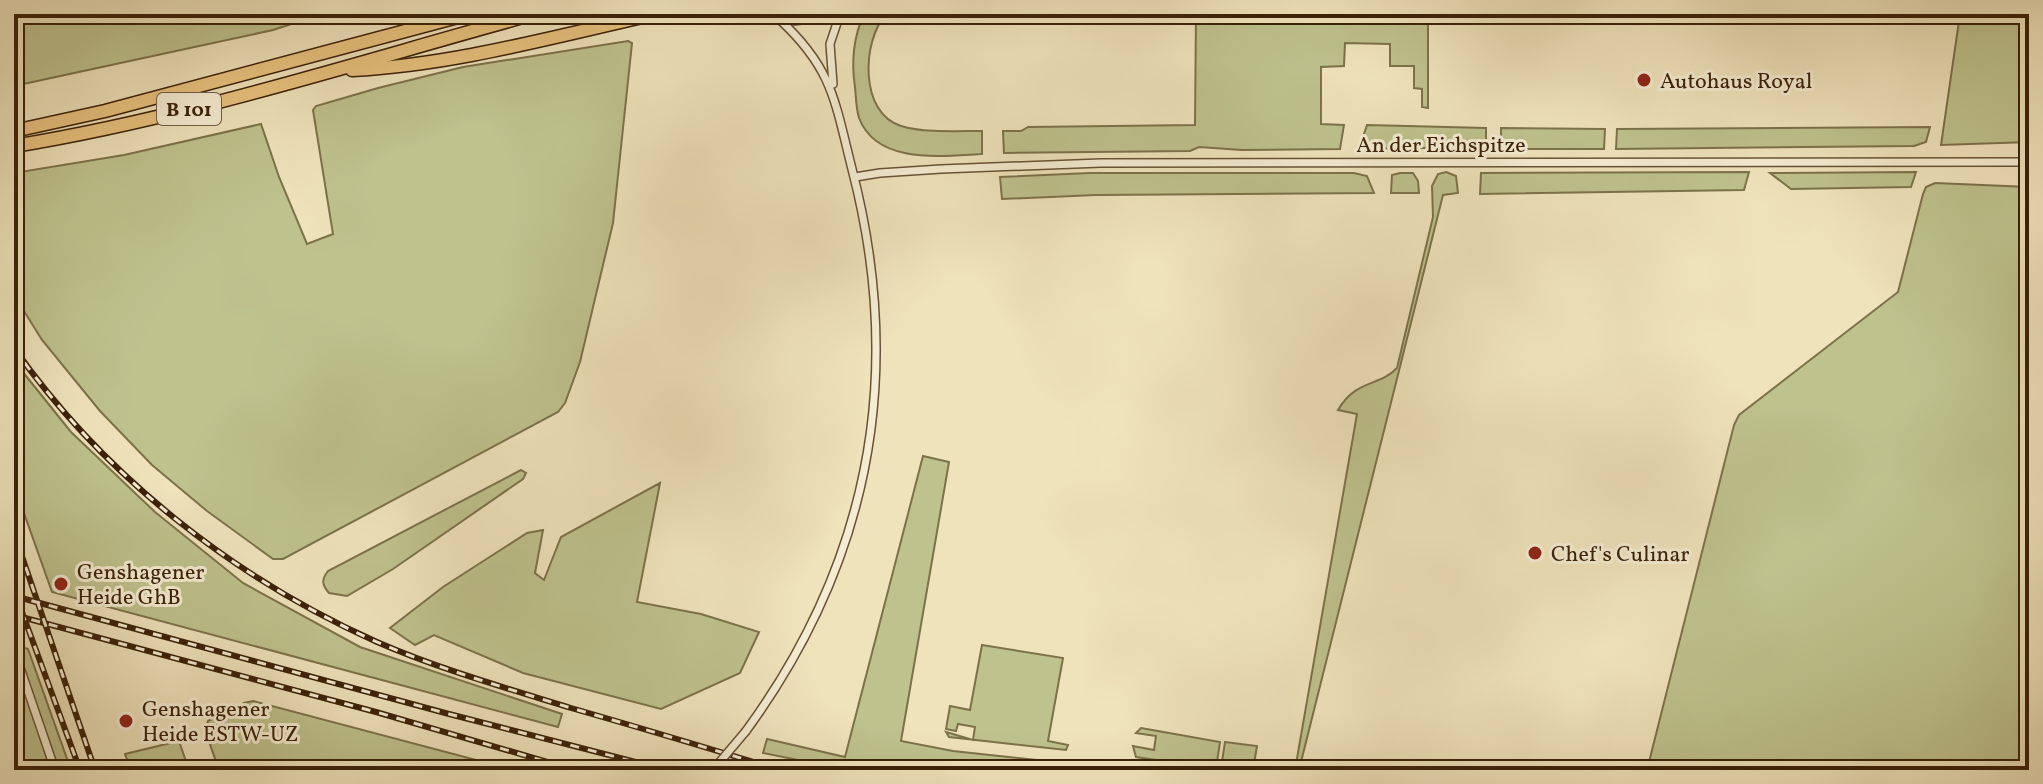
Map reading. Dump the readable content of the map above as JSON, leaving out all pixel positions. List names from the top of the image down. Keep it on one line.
{"streets":{"highway":["B 101"],"street":["An der Eichspitze"]},"places":["Autohaus Royal","Chef's Culinar","Genshagener Heide GhB","Genshagener Heide ESTW-UZ"]}
